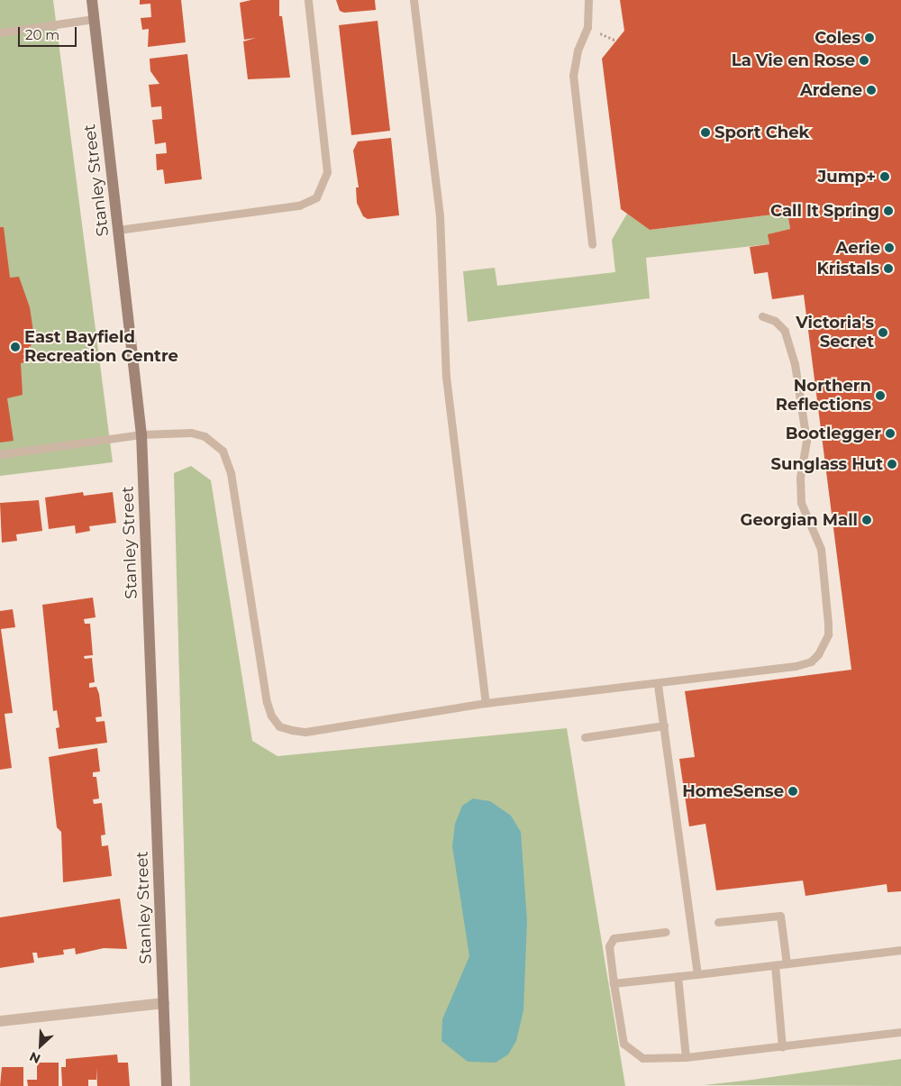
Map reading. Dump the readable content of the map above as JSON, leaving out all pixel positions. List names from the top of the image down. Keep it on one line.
{"streets":{"street":["Stanley Street"]},"places":["Coles","La Vie en Rose","Ardene","Sport Chek","Jump+","Call It Spring","Aerie","Kristals","Victoria's Secret","East Bayfield Recreation Centre","Northern Reflections","Bootlegger","Sunglass Hut","Georgian Mall","HomeSense"],"scale_bar":"20 m","north":"bottom left"}
